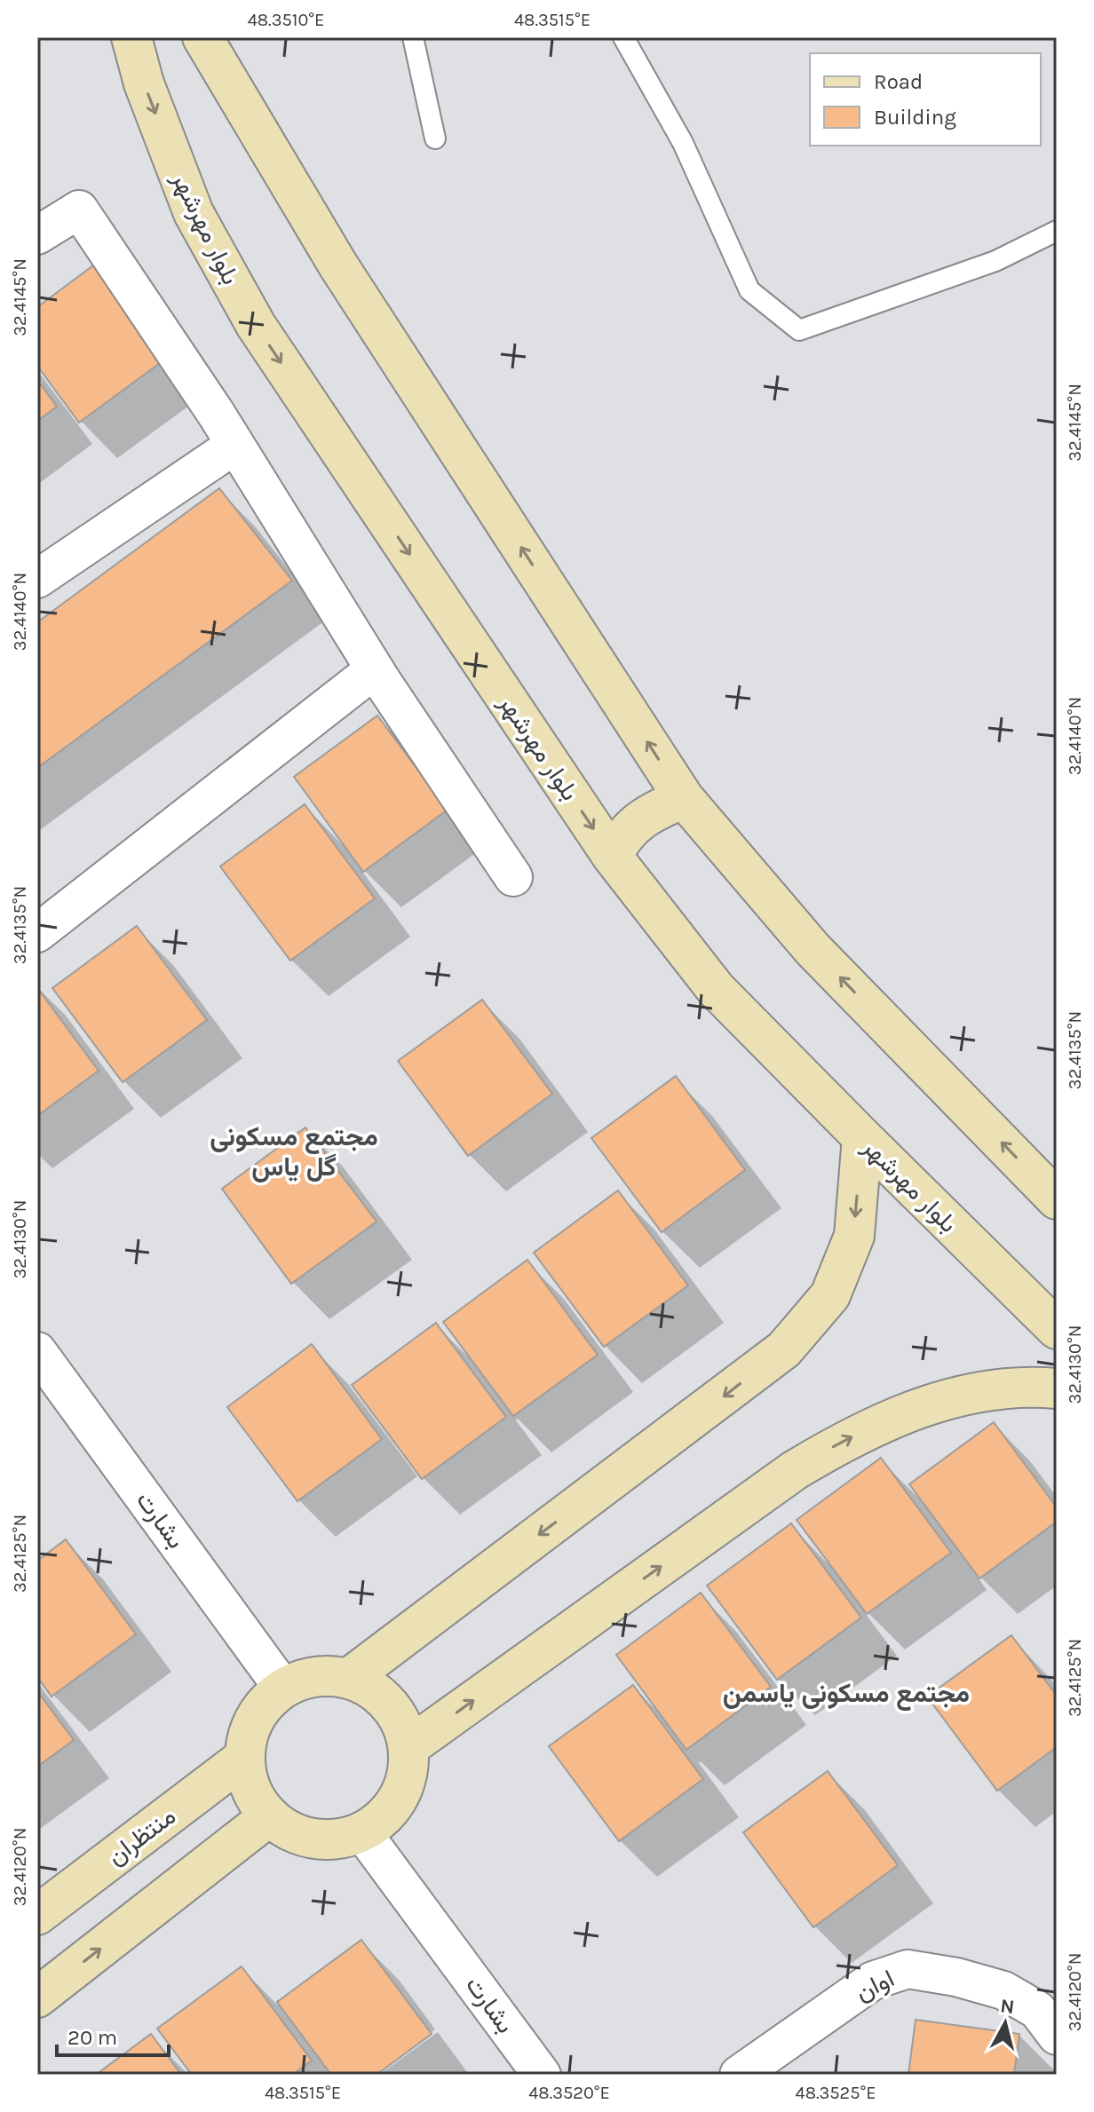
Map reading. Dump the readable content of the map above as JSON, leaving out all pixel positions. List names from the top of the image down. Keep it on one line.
{"streets":{"main road":["بلوار مهرشهر","منتظران"],"street":["بشارت","اوان"]},"crossings":[["بشارت","منتظران"]],"districts":["مجتمع مسکونی گل یاس","مجتمع مسکونی یاسمن"],"legend":["Road","Building"],"scale_bar":"20 m","north":"top","coordinates":["48.3510°E","48.3515°E","32.4145°N","32.4140°N","32.4135°N","32.4130°N","32.4125°N","32.4120°N","48.3520°E","48.3525°E"]}
